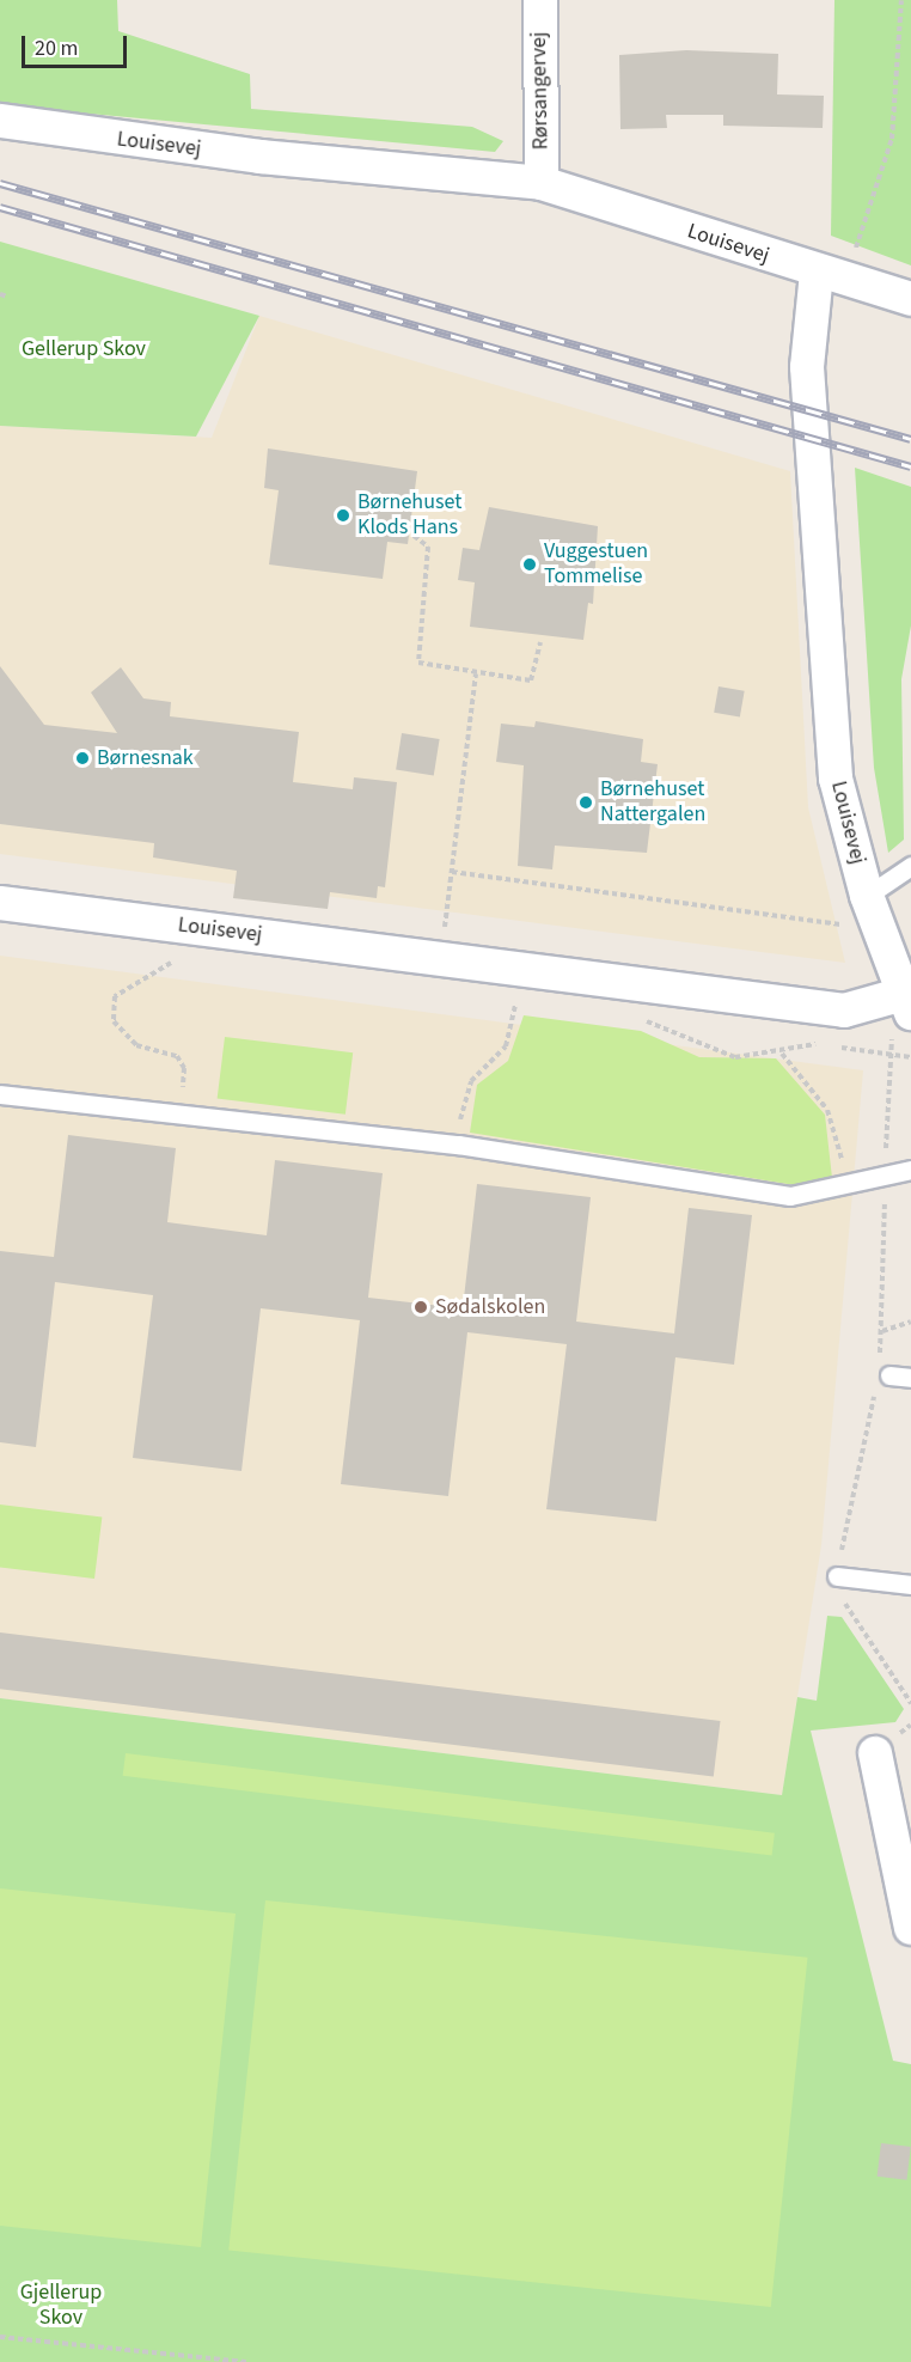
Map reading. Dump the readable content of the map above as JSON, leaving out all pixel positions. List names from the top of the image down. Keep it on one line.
{"streets":{"street":["Rørsangervej","Louisevej"]},"crossings":[["Rørsangervej","Louisevej"]],"parks":["Gellerup Skov","Gjellerup Skov"],"places":["Børnehuset Klods Hans","Vuggestuen Tommelise","Børnesnak","Børnehuset Nattergalen","Sødalskolen"],"scale_bar":"20 m"}
